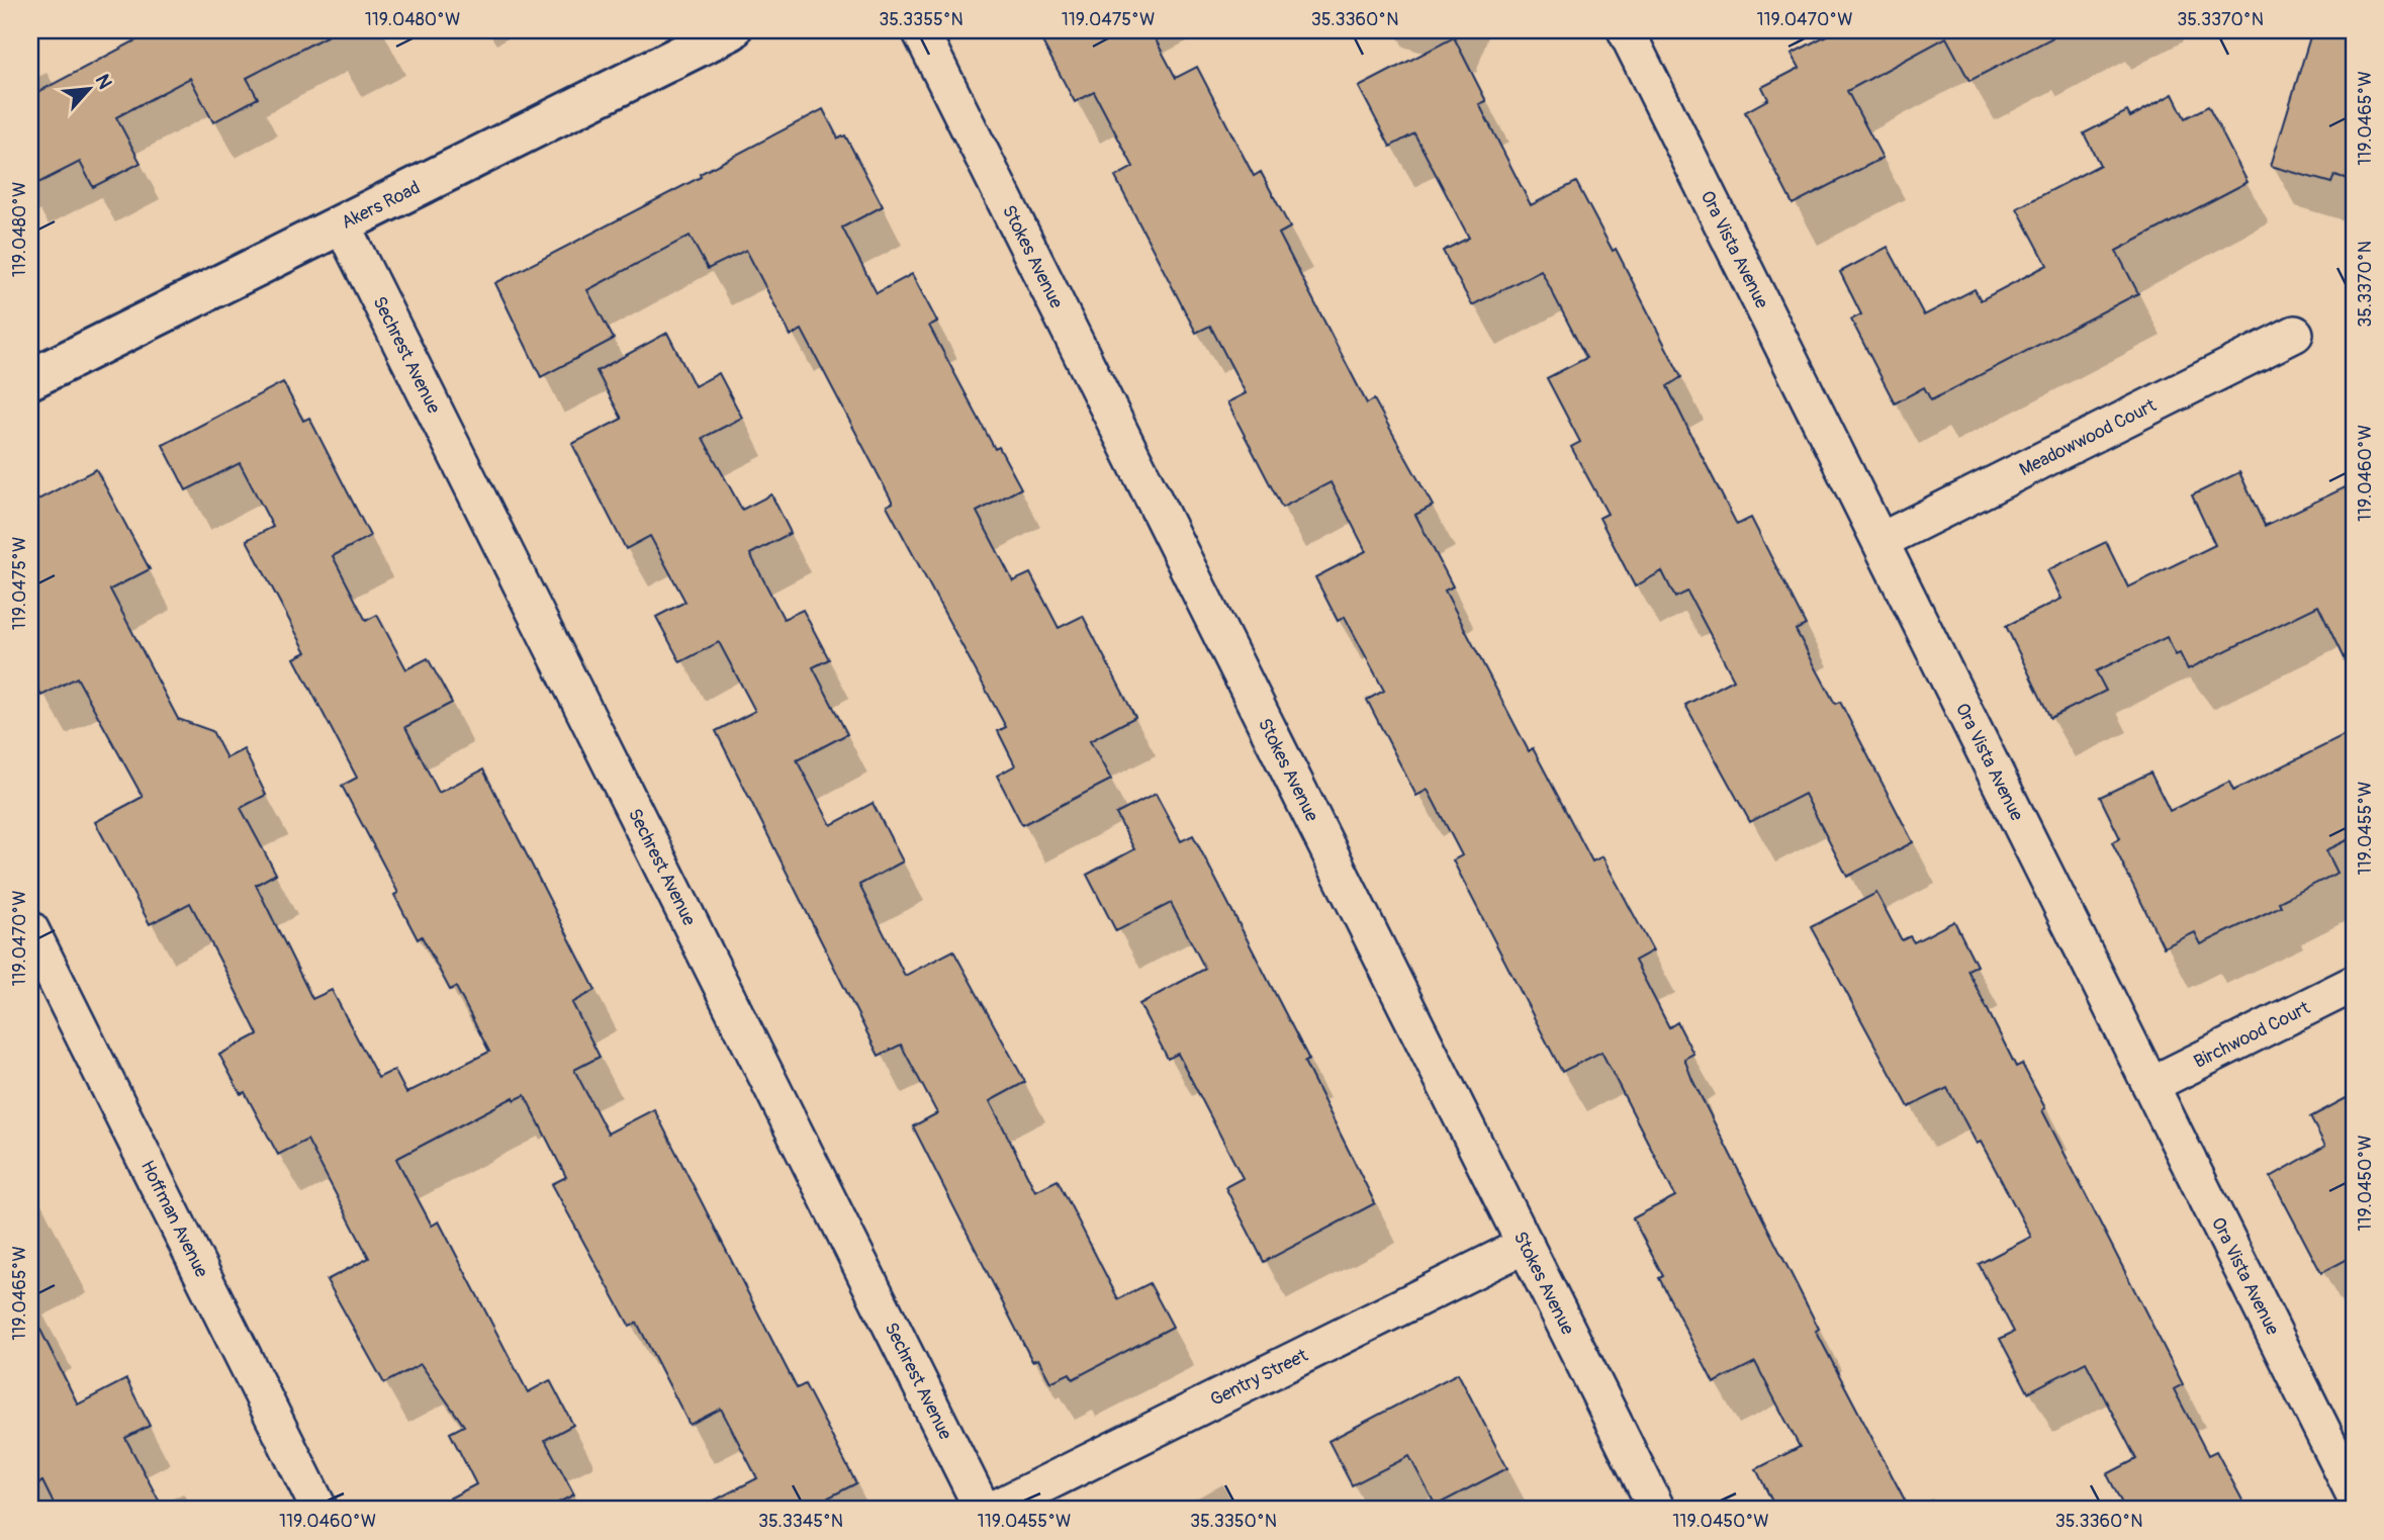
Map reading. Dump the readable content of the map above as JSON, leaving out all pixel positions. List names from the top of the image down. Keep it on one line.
{"streets":{"street":["Akers Road","Ora Vista Avenue","Stokes Avenue","Sechrest Avenue","Meadowwood Court","Birchwood Court","Hoffman Avenue","Gentry Street"]},"crossings":[["Akers Road","Sechrest Avenue"],["Ora Vista Avenue","Meadowwood Court"],["Ora Vista Avenue","Birchwood Court"],["Stokes Avenue","Gentry Street"]],"north":"top right","coordinates":["119.0480°W","35.3355°N","119.0475°W","35.3360°N","119.0470°W","35.3370°N","119.0465°W","119.0460°W","119.0455°W","119.0450°W","35.3345°N","35.3350°N"]}
